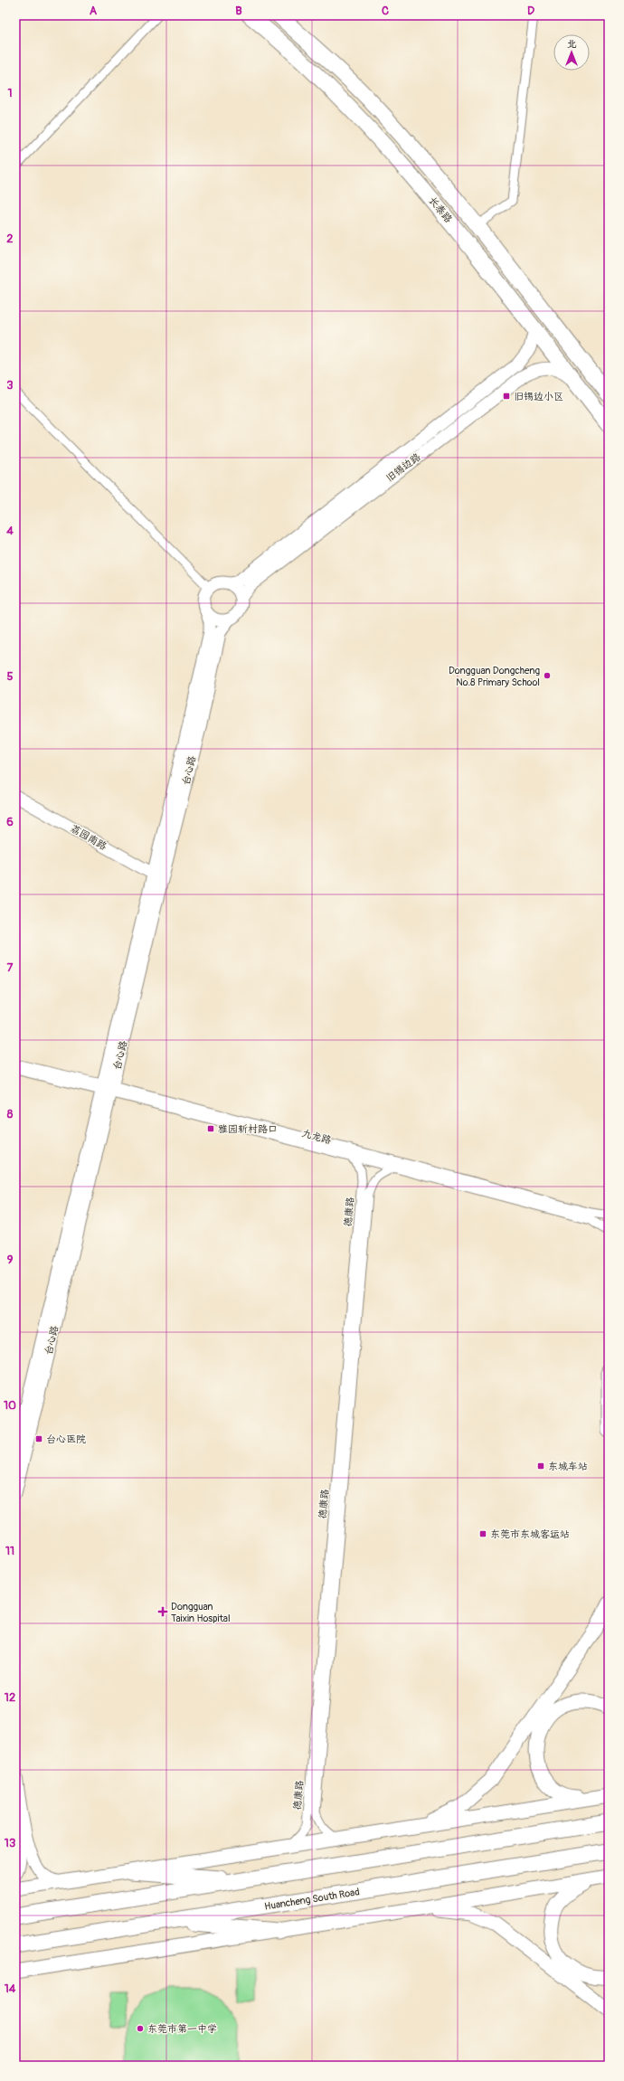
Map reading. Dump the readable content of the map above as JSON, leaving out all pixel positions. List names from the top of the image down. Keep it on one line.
{"streets":{"highway":["长泰路","Huancheng South Road"],"main road":["旧锡边路","台心路","荔园南路"],"street":["九龙路","德康路"]},"crossings":[["长泰路","旧锡边路"],["旧锡边路","台心路"],["台心路","荔园南路"],["台心路","九龙路"],["九龙路","德康路"]],"places":{"transit":["旧锡边小区","雅园新村路口","台心医院","东城车站","东莞市东城客运站"],"other":["Dongguan Dongcheng No.8 Primary School","东莞市第一中学"],"health":["Dongguan Taixin Hospital"]},"north":"top","grid":{"columns":["A","B","C","D"],"rows":["1","2","3","4","5","6","7","8","9","10","11","12","13","14"]}}
